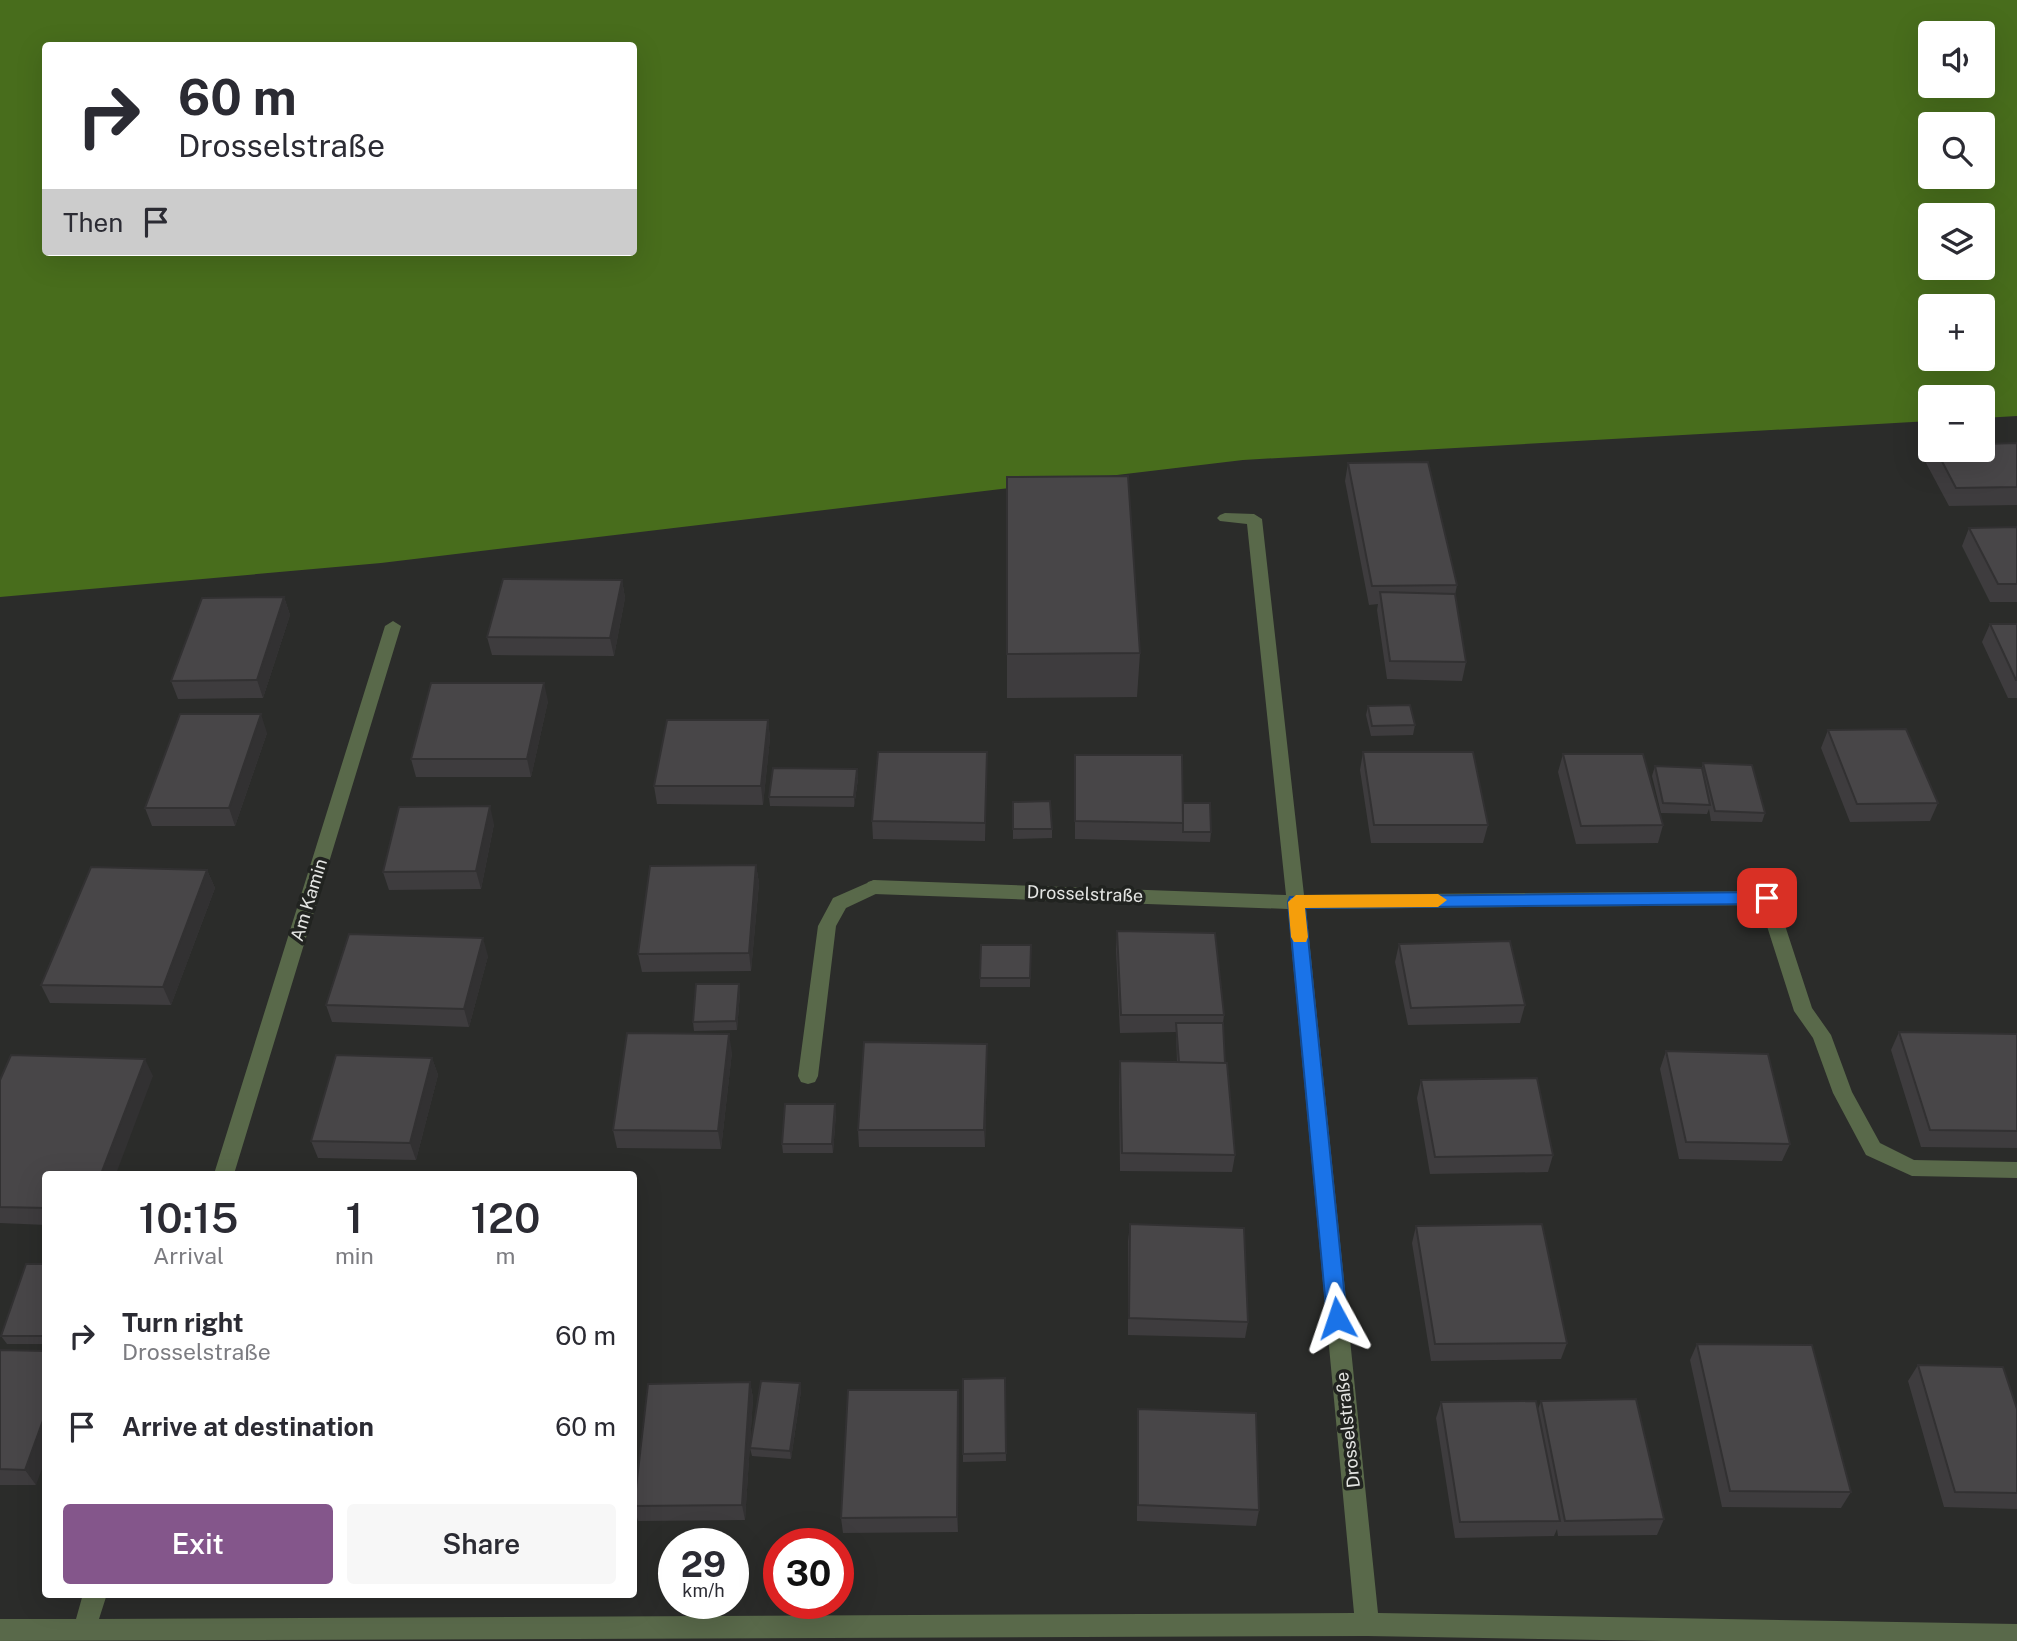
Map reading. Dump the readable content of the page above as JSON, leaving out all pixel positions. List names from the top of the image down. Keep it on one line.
{"streets":{"street":["Drosselstraße","Am Kamin"]},"page":{"map_buttons":["+","−"],"turn":["60 m","Drosselstraße"],"then":"Then","eta":["10:15","Arrival","1","min","120","m"],"list":[{"name":"Turn right","note":"Drosselstraße","value":"60 m"},{"name":"Arrive at destination","value":"60 m"}],"buttons":["Exit","Share"],"speed":"29 km/h","limit":"30"}}
